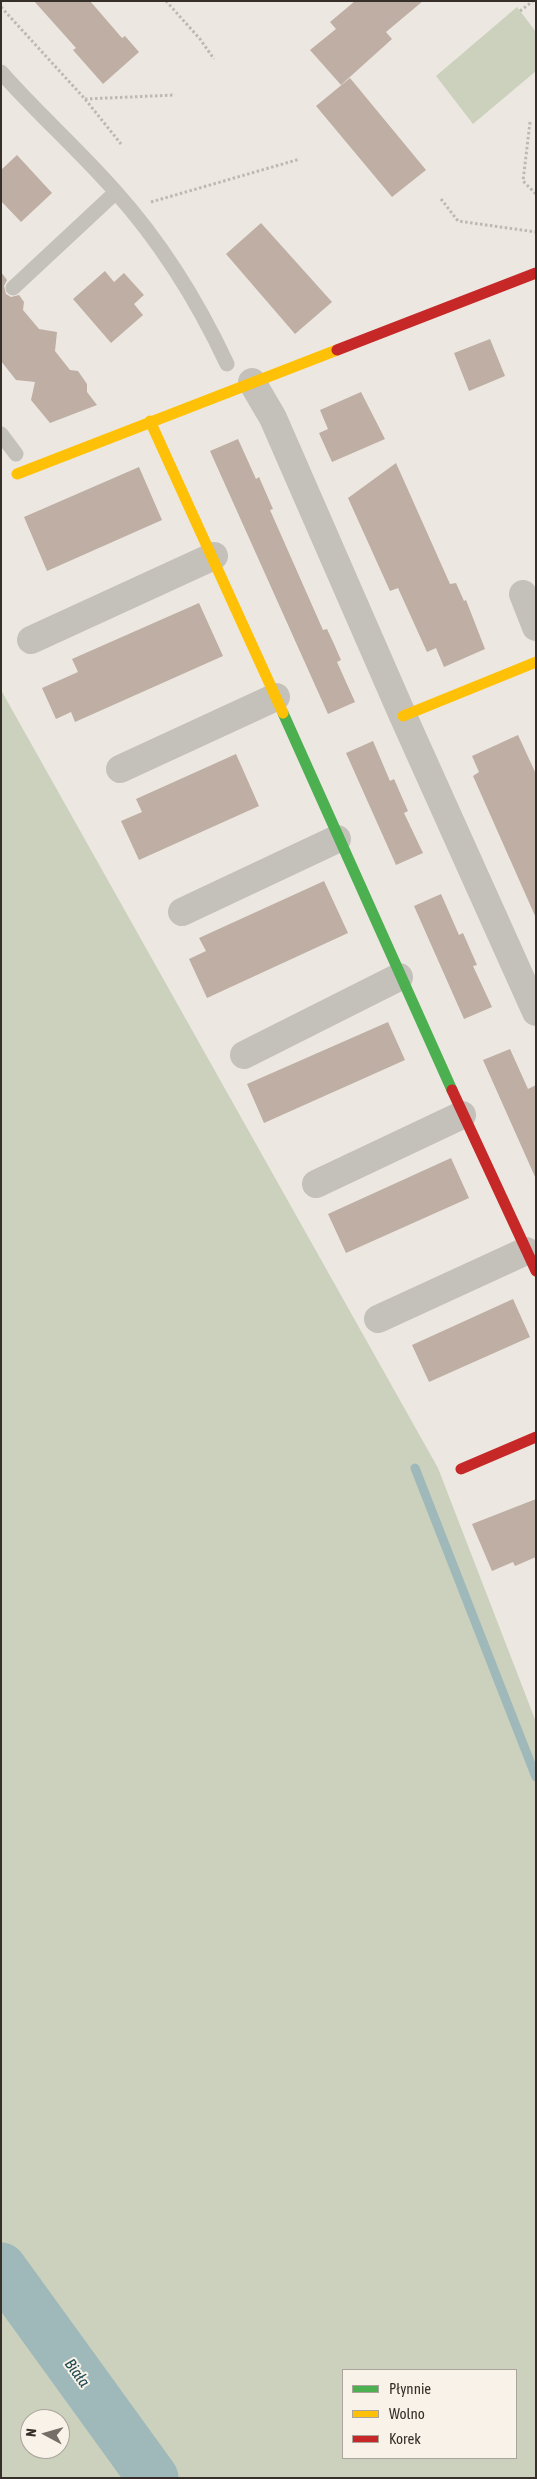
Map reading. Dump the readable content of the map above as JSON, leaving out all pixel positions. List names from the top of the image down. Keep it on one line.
{"water":["Biała"],"legend":["Płynnie","Wolno","Korek"],"north":"left"}
